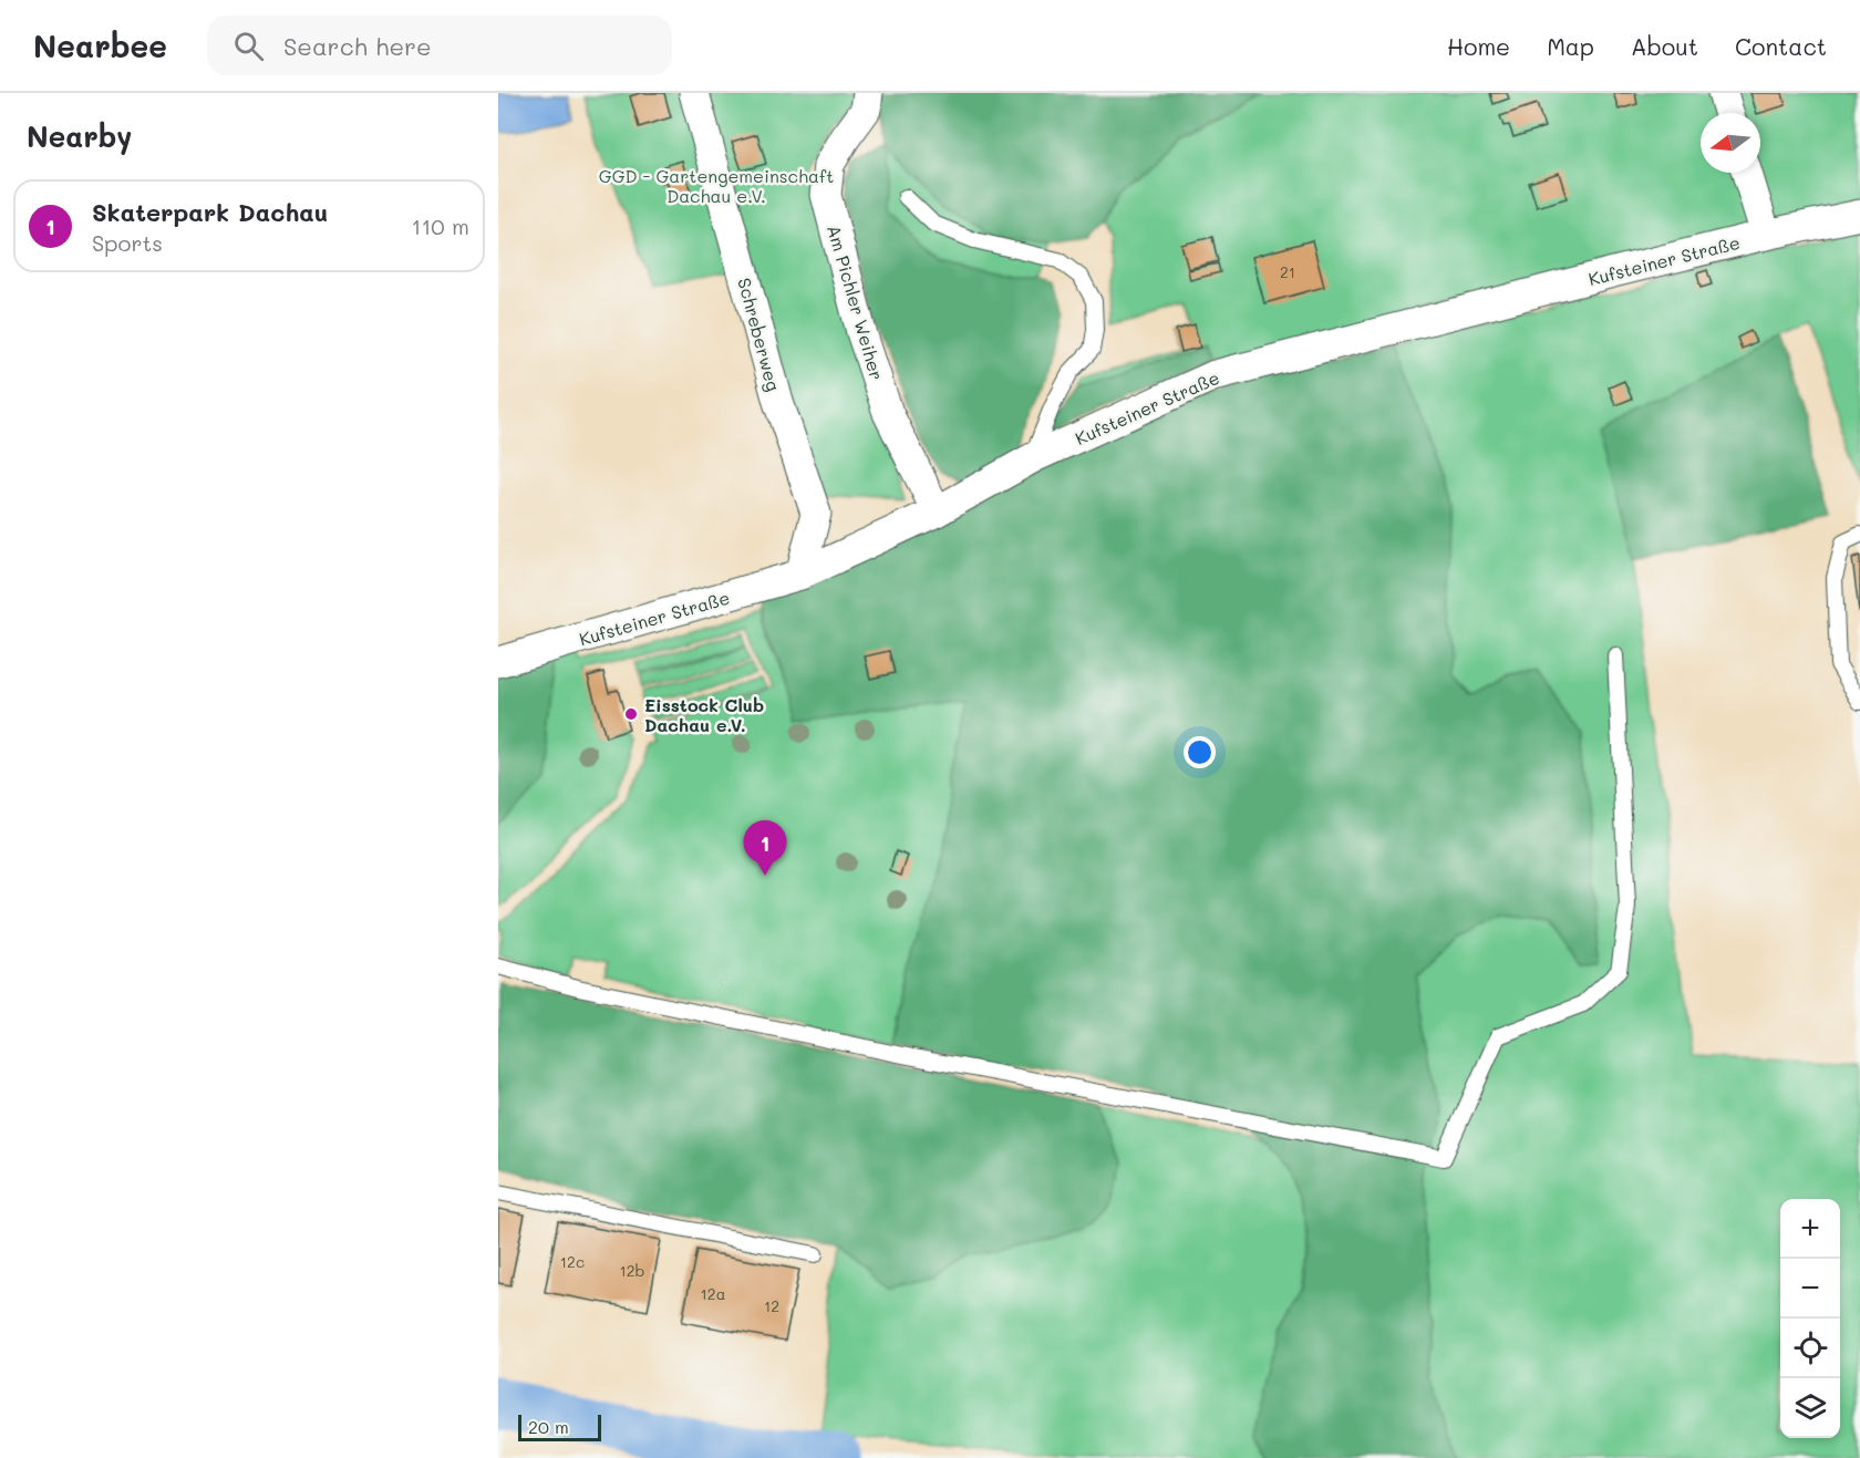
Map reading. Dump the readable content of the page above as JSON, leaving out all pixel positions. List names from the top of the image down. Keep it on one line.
{"streets":{"street":["Kufsteiner Straße","Am Pichler Weiher","Schreberweg"]},"crossings":[["Kufsteiner Straße","Am Pichler Weiher"],["Kufsteiner Straße","Schreberweg"]],"parks":["GGD - Gartengemeinschaft Dachau e.V."],"places":["Eisstock Club Dachau e.V."],"house_numbers":["21","12c","12b","12a","12"],"scale_bar":"20 m","north":"left","page":{"header":"Nearbee","search":"Search here","nav":["Home","Map","About","Contact"],"heading":"Nearby","list":[{"mark":"1","name":"Skaterpark Dachau","note":"Sports","value":"110 m"}],"pins":"1","map_buttons":["+","−"],"scale":"20 m"}}
